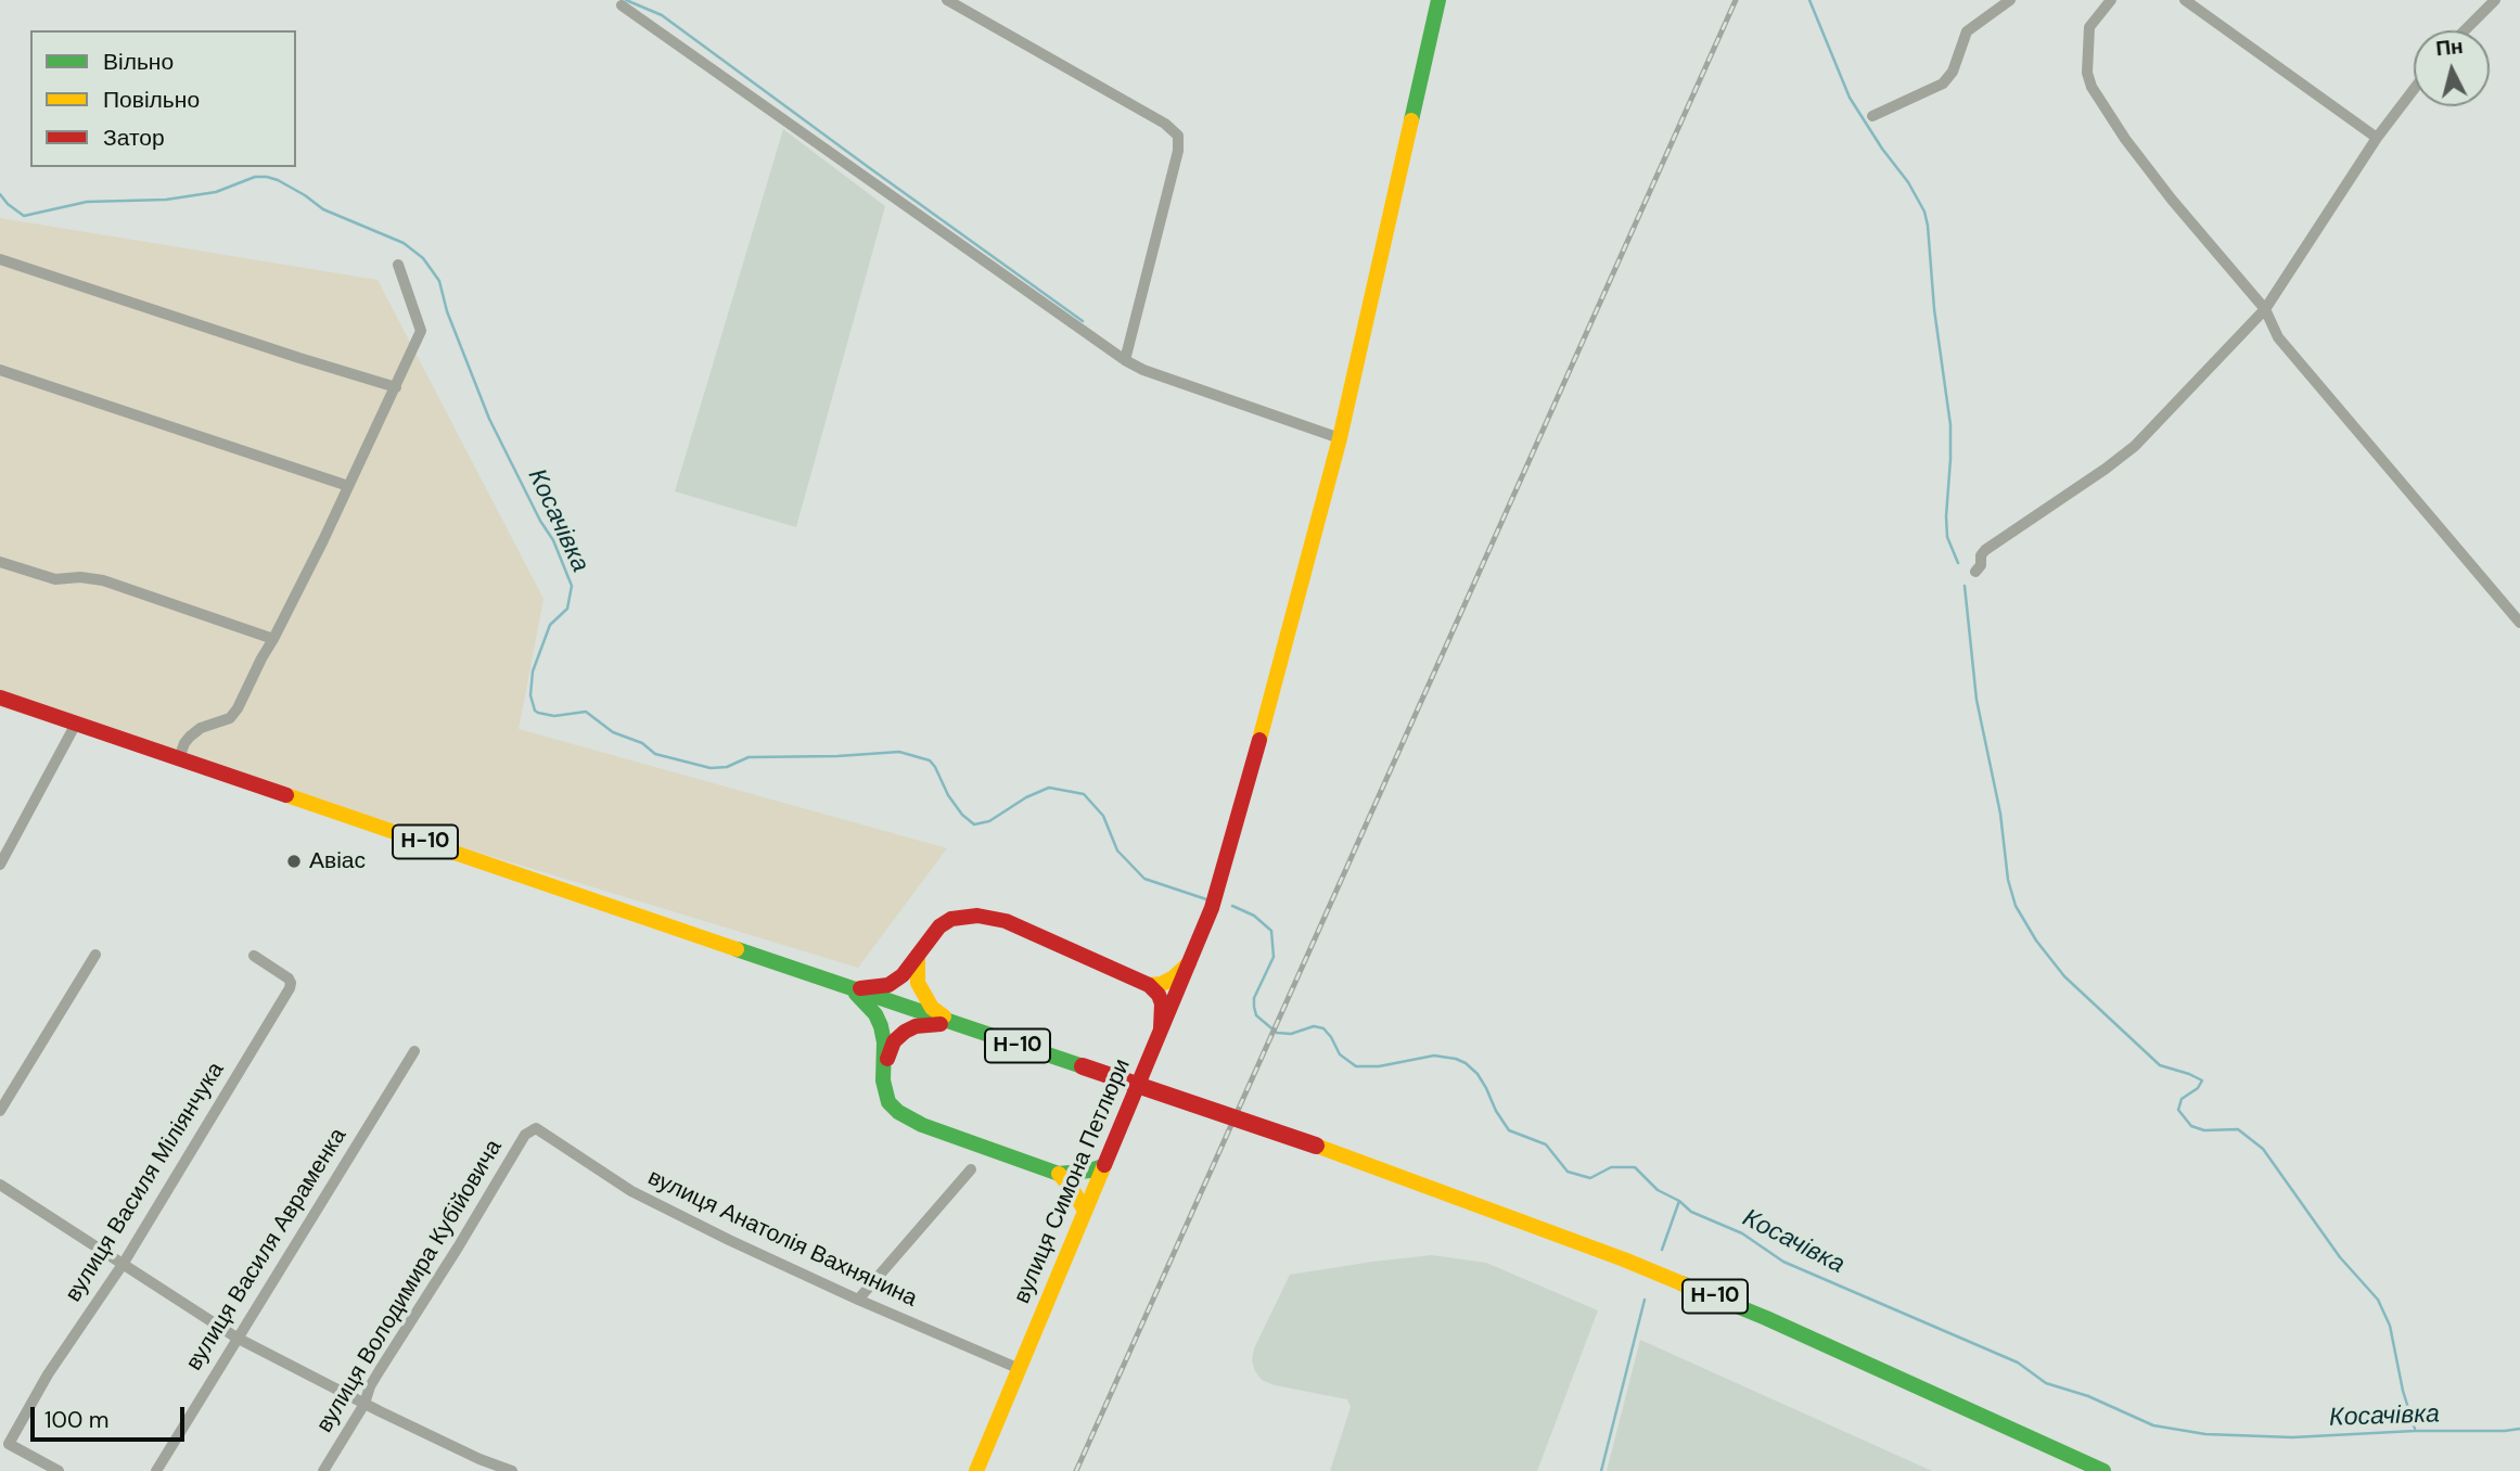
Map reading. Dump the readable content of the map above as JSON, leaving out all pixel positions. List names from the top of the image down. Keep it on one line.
{"streets":{"main road":["Н-10","вулиця Симона Петлюри"],"street":["вулиця Василя Міліянчука","вулиця Анатолія Вахнянина","вулиця Василя Авраменка","вулиця Володимира Кубійовича"]},"crossings":[["вулиця Симона Петлюри","вулиця Анатолія Вахнянина"],["вулиця Анатолія Вахнянина","вулиця Володимира Кубійовича"]],"water":["Косачівка"],"places":["Авіас"],"legend":["Вільно","Повільно","Затор"],"scale_bar":"100 m","north":"top"}
